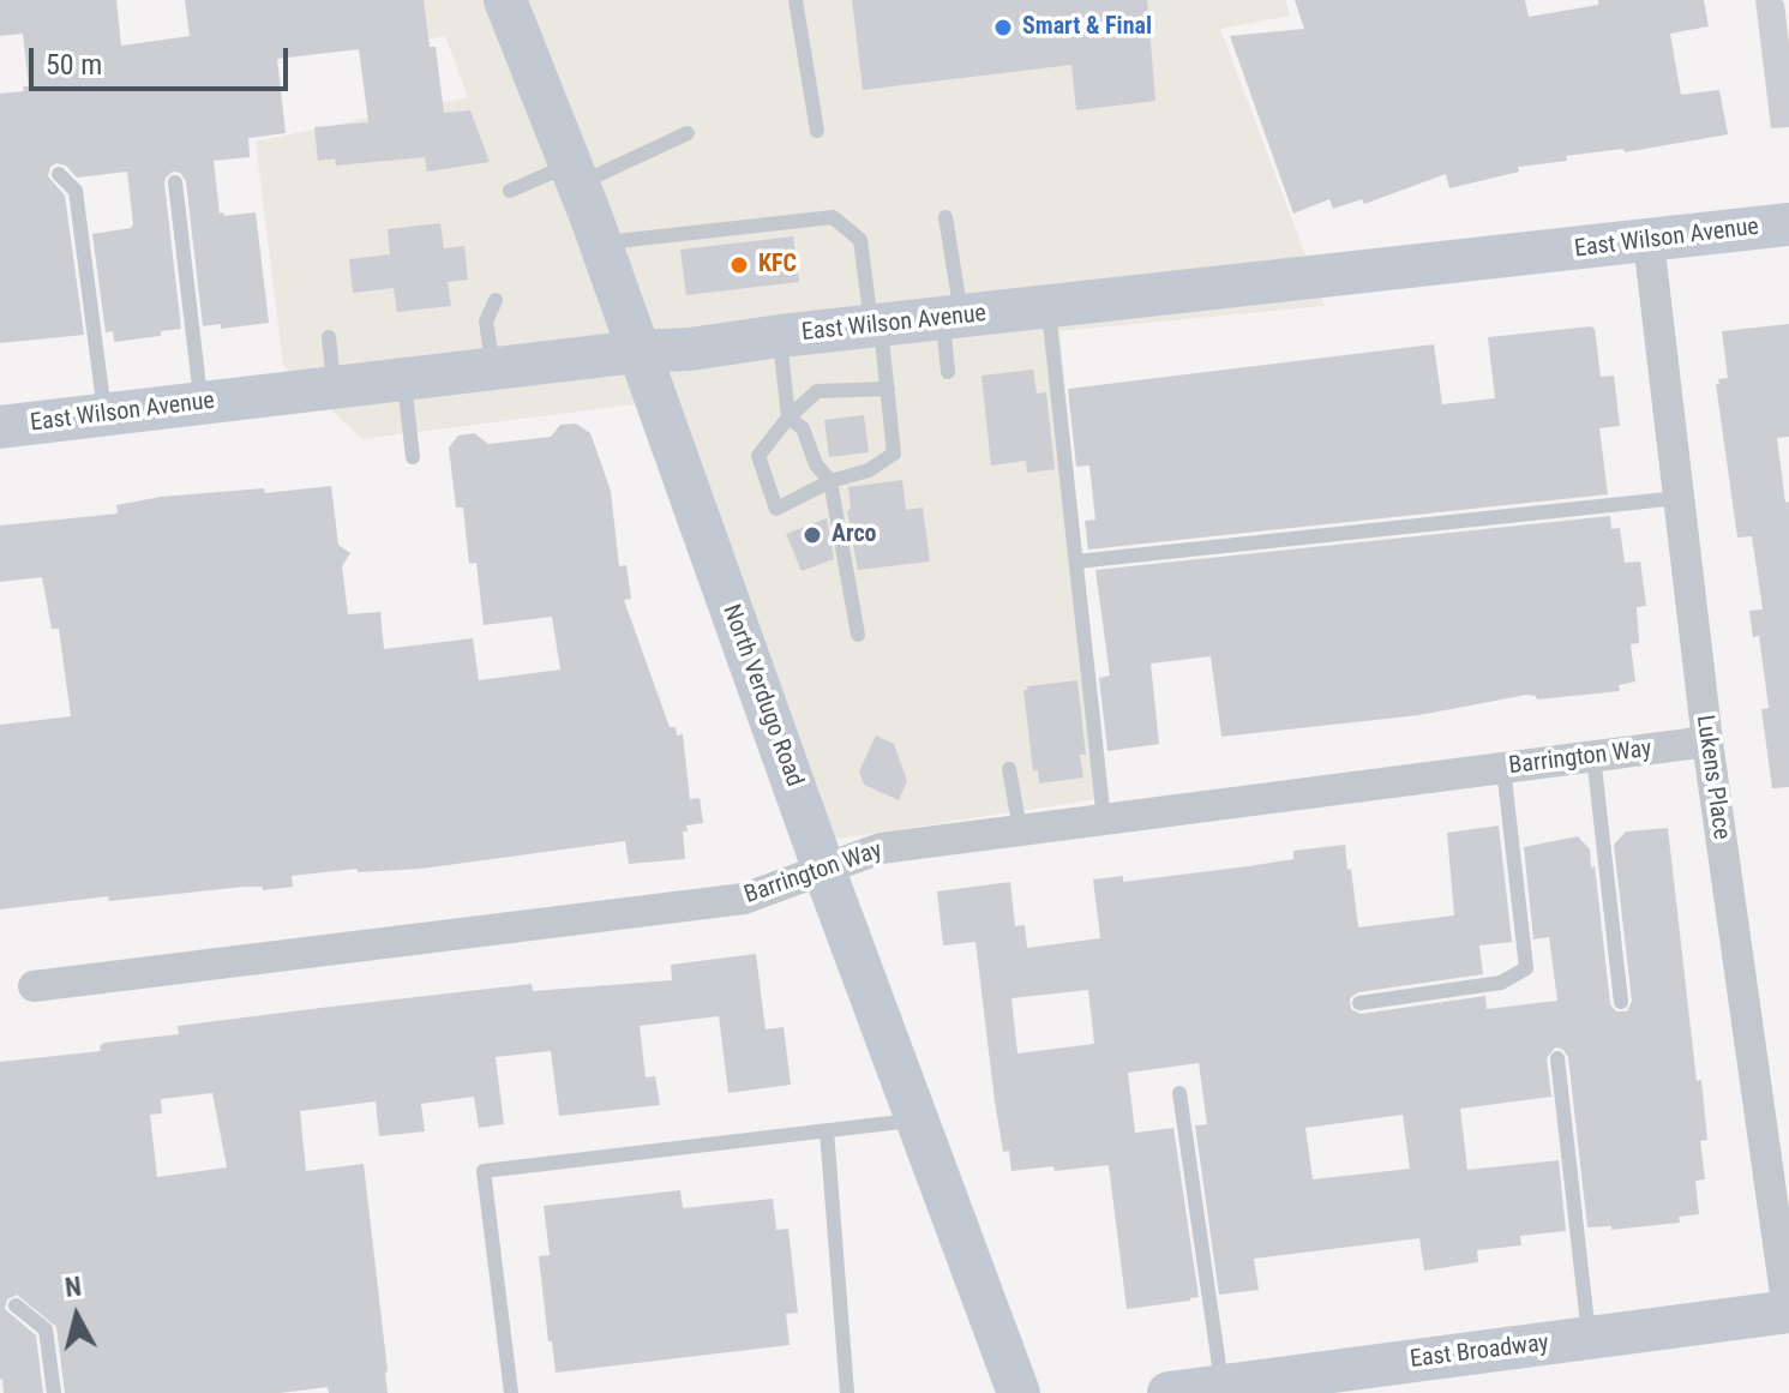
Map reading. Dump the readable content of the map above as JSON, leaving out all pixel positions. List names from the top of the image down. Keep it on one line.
{"streets":{"main road":["East Wilson Avenue","North Verdugo Road","East Broadway"],"street":["Barrington Way","Lukens Place"]},"crossings":[["East Wilson Avenue","North Verdugo Road"],["East Wilson Avenue","Lukens Place"],["North Verdugo Road","Barrington Way"],["Barrington Way","Lukens Place"],["Lukens Place","East Broadway"]],"places":["Smart & Final","KFC","Arco"],"scale_bar":"50 m","north":"top"}
